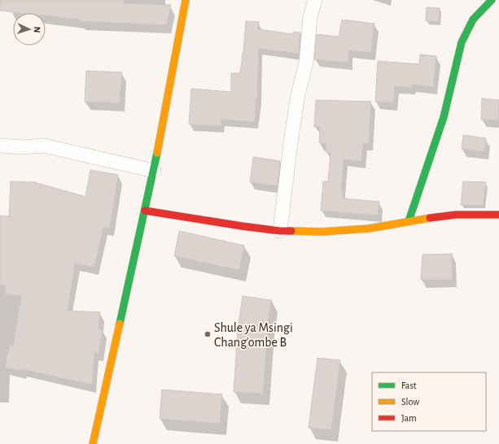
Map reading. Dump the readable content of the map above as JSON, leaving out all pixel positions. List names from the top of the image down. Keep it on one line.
{"places":["Shule ya Msingi Chang'ombe B"],"legend":["Fast","Slow","Jam"],"north":"right"}
